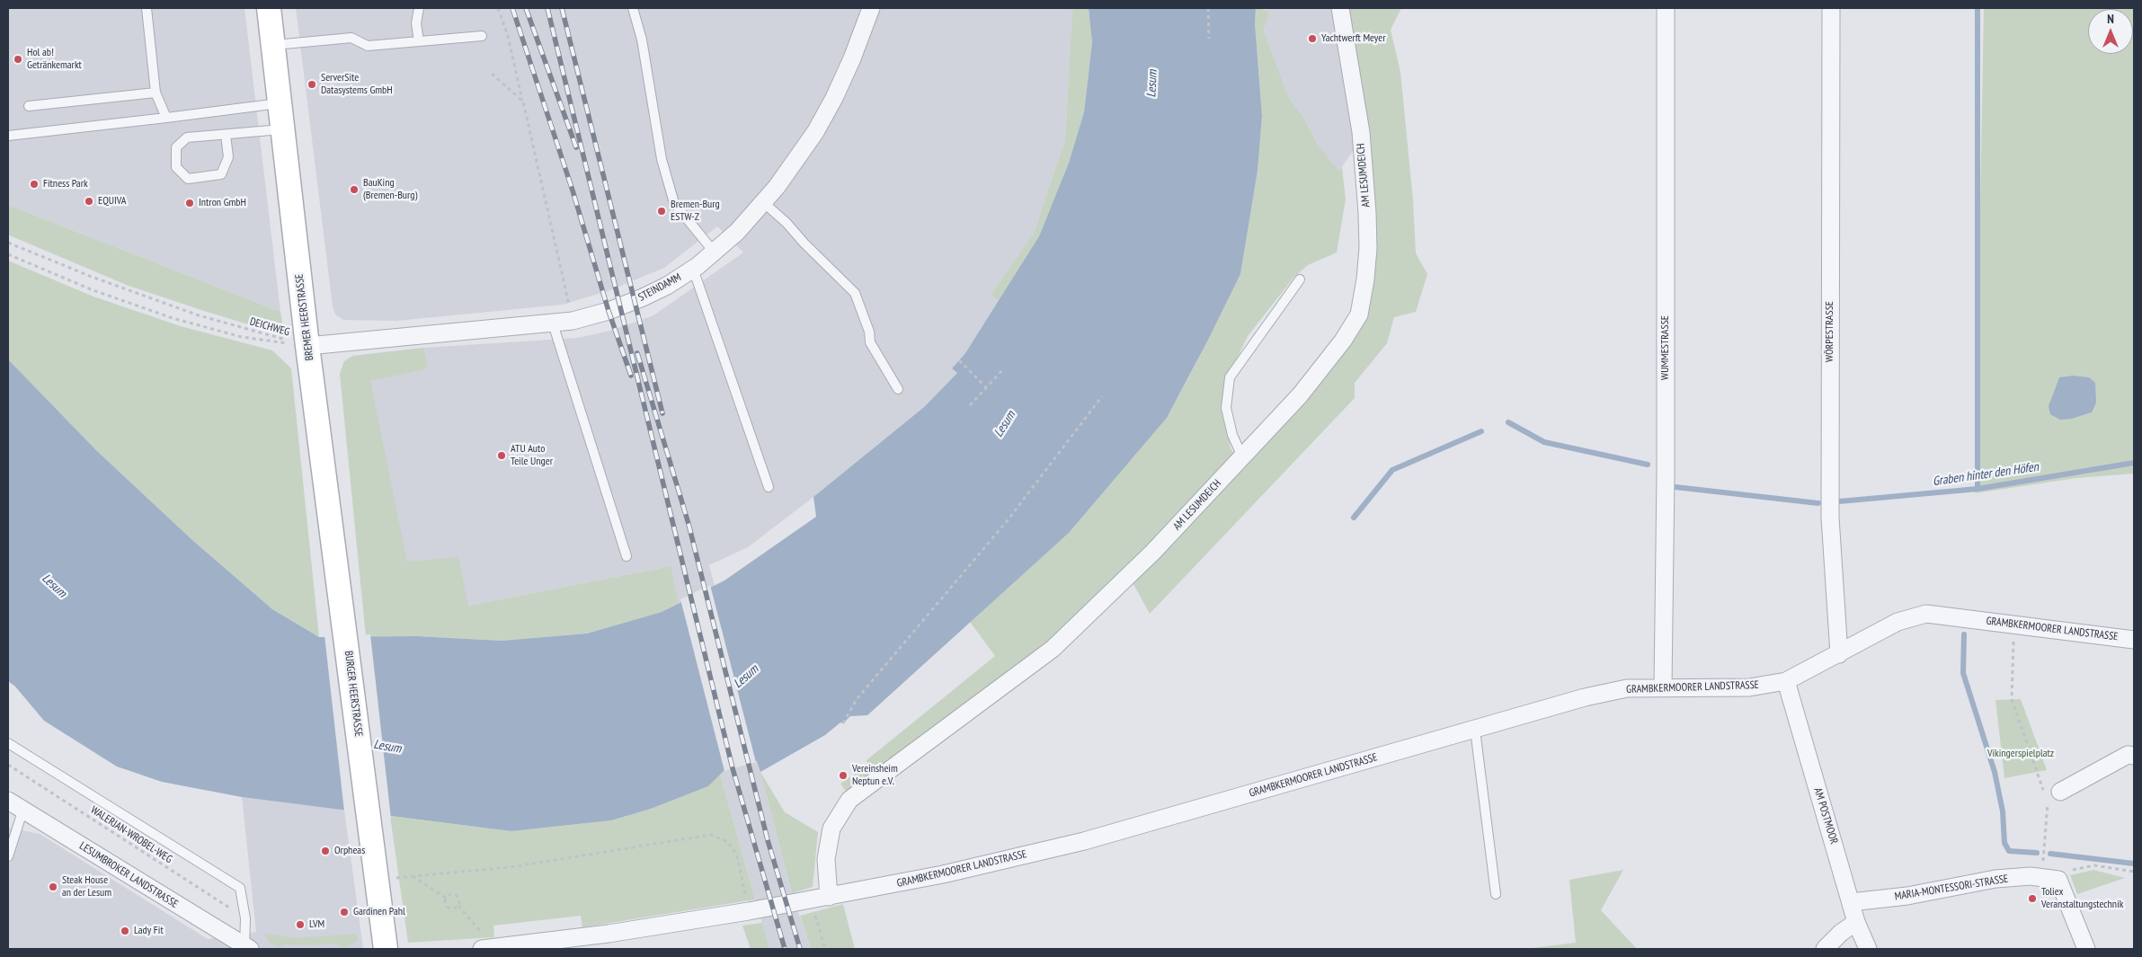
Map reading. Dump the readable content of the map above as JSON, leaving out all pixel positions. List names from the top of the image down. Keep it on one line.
{"streets":{"main road":["BREMER HEERSTRASSE","BURGER HEERSTRASSE"],"street":["AM LESUMDEICH","STEINDAMM","WÖRPESTRASSE","WUMMESTRASSE","GRAMBKERMOORER LANDSTRASSE","AM POSTMOOR","LESUMBROKER LANDSTRASSE","MARIA-MONTESSORI-STRASSE"],"path":["DEICHWEG","WALERJAN-WROBEL-WEG"]},"crossings":[["AM LESUMDEICH","GRAMBKERMOORER LANDSTRASSE"],["STEINDAMM","BREMER HEERSTRASSE"],["STEINDAMM","DEICHWEG"],["BREMER HEERSTRASSE","DEICHWEG"],["BREMER HEERSTRASSE","BURGER HEERSTRASSE"],["WÖRPESTRASSE","GRAMBKERMOORER LANDSTRASSE"],["WUMMESTRASSE","GRAMBKERMOORER LANDSTRASSE"],["GRAMBKERMOORER LANDSTRASSE","AM POSTMOOR"],["AM POSTMOOR","MARIA-MONTESSORI-STRASSE"]],"water":["Lesum","Graben hinter den Höfen"],"parks":["Vikingerspielplatz"],"places":["Yachtwerft Meyer","Hol ab! Getränkemarkt","ServerSite Datasystems GmbH","Fitness Park","BauKing (Bremen-Burg)","EQUIVA","Intron GmbH","Bremen-Burg ESTW-Z","ATU Auto Teile Unger","Vereinsheim Neptun e.V.","Orpheas","Steak House an der Lesum","Toliex Veranstaltungstechnik","Gardinen Pahl","LVM","Lady Fit"],"north":"top"}
